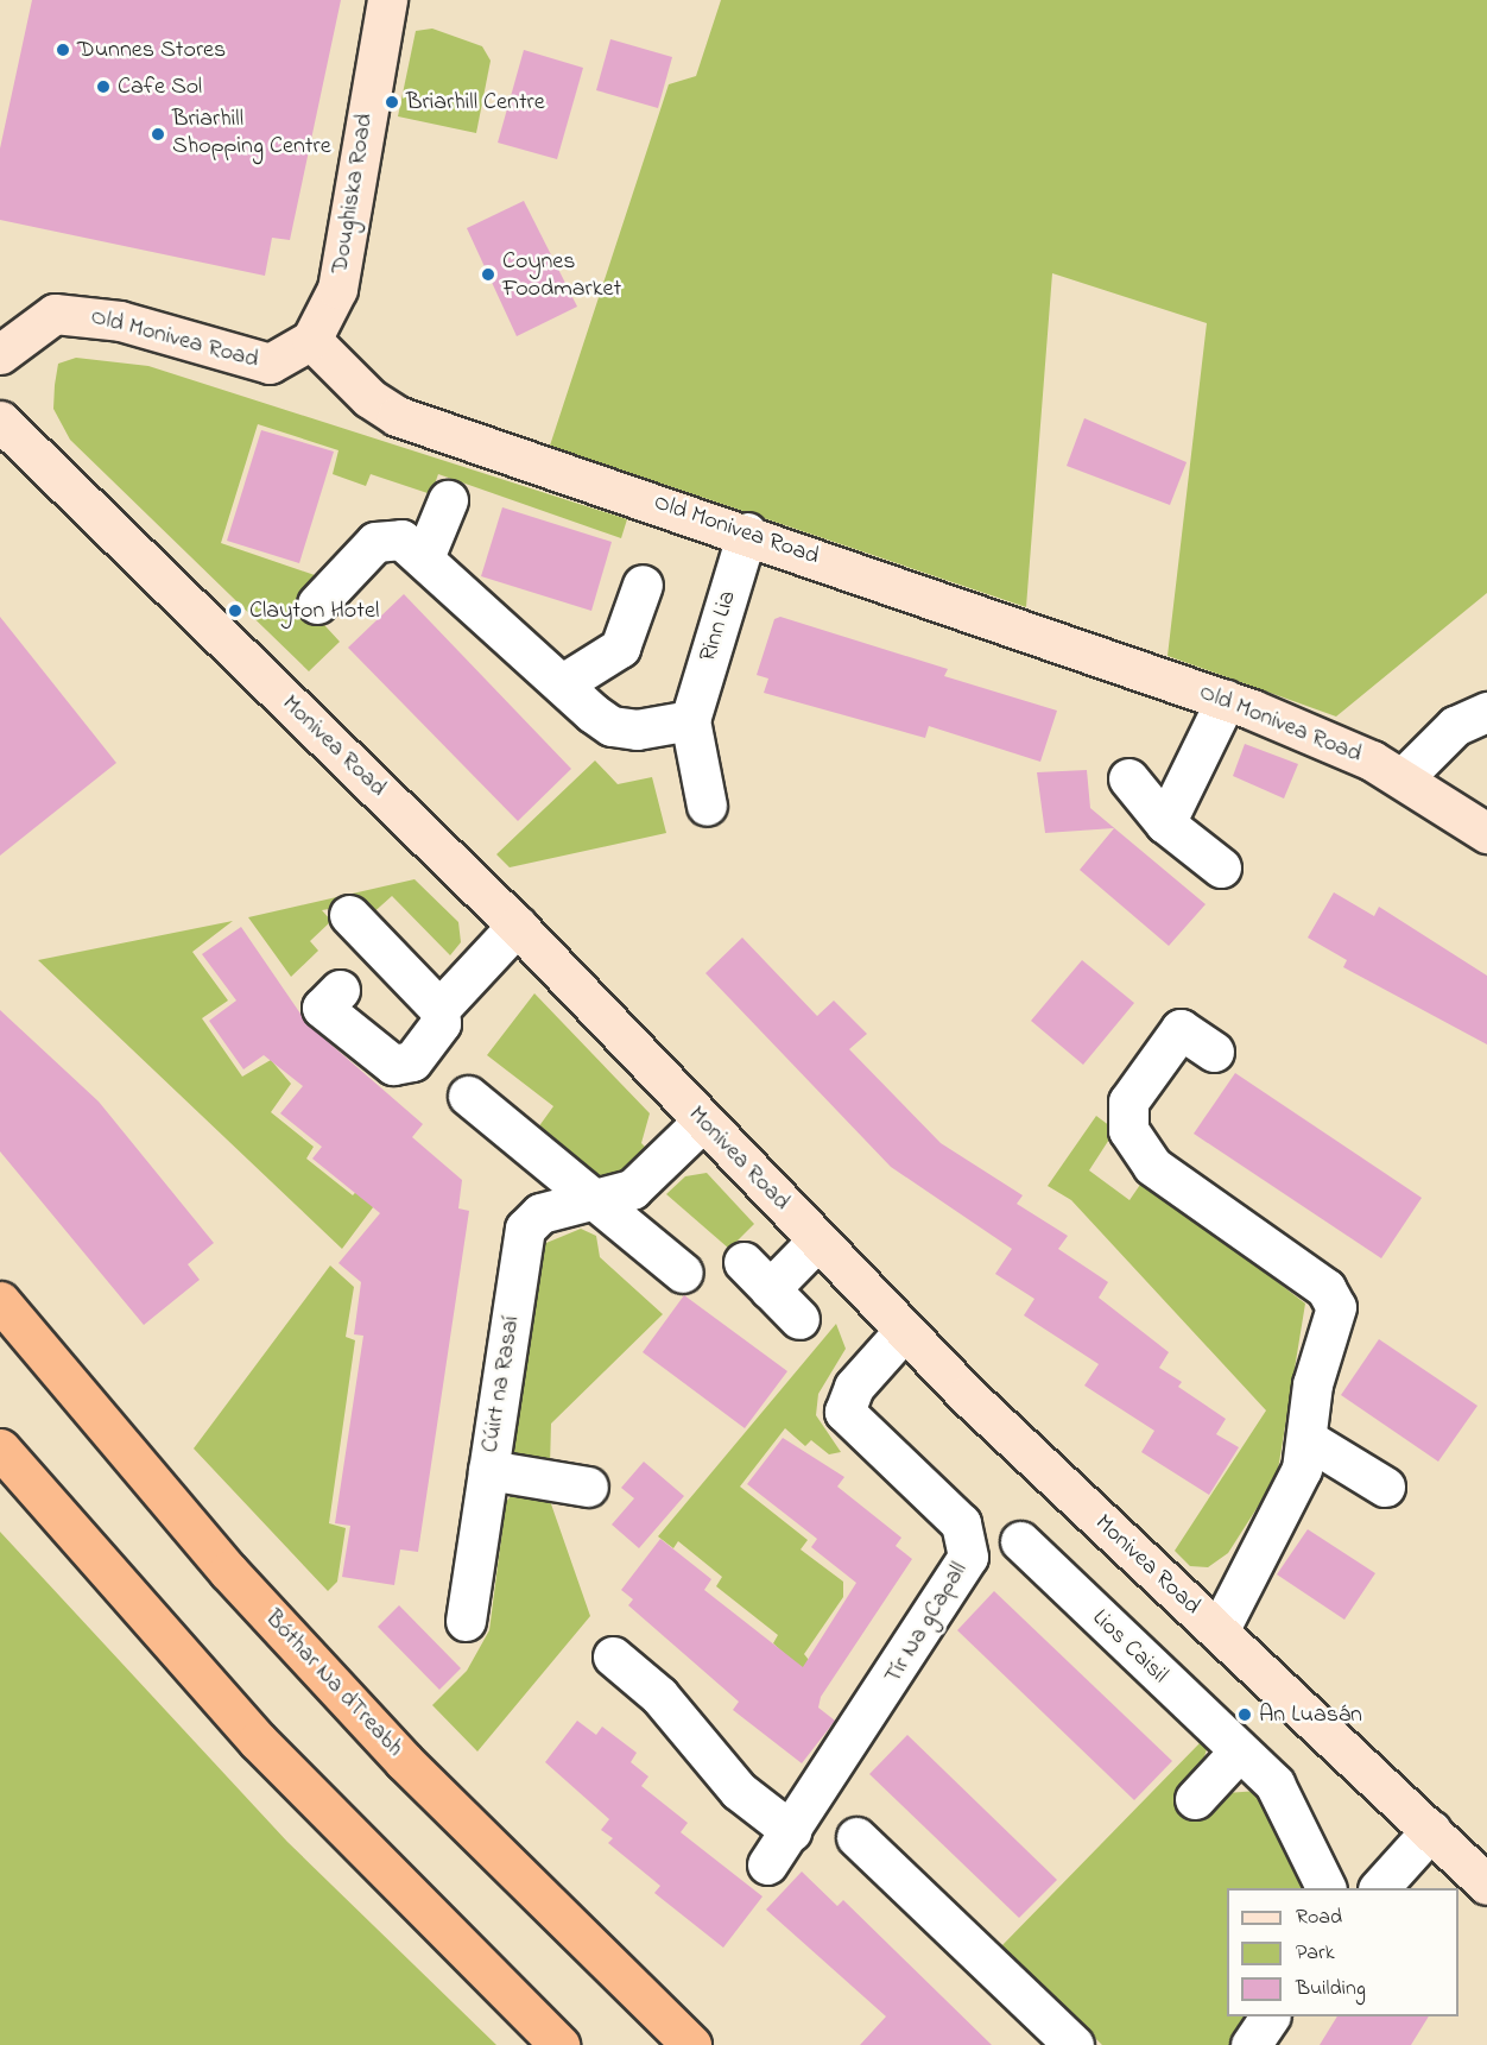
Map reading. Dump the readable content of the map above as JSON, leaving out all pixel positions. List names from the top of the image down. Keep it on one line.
{"streets":{"highway":["Bóthar Na dTreabh"],"main road":["Doughiska Road","Old Monivea Road","Monivea Road"],"street":["Rinn Lia","Cúirt na Rasaí","Tír Na gCapall","Lios Caisil"]},"crossings":[["Doughiska Road","Old Monivea Road"],["Old Monivea Road","Rinn Lia"],["Monivea Road","Cúirt na Rasaí"],["Monivea Road","Tír Na gCapall"]],"places":["Dunnes Stores","Cafe Sol","Briarhill Centre","Briarhill Shopping Centre","Coynes Foodmarket","Clayton Hotel","An Luasán"],"legend":["Road","Park","Building"]}
